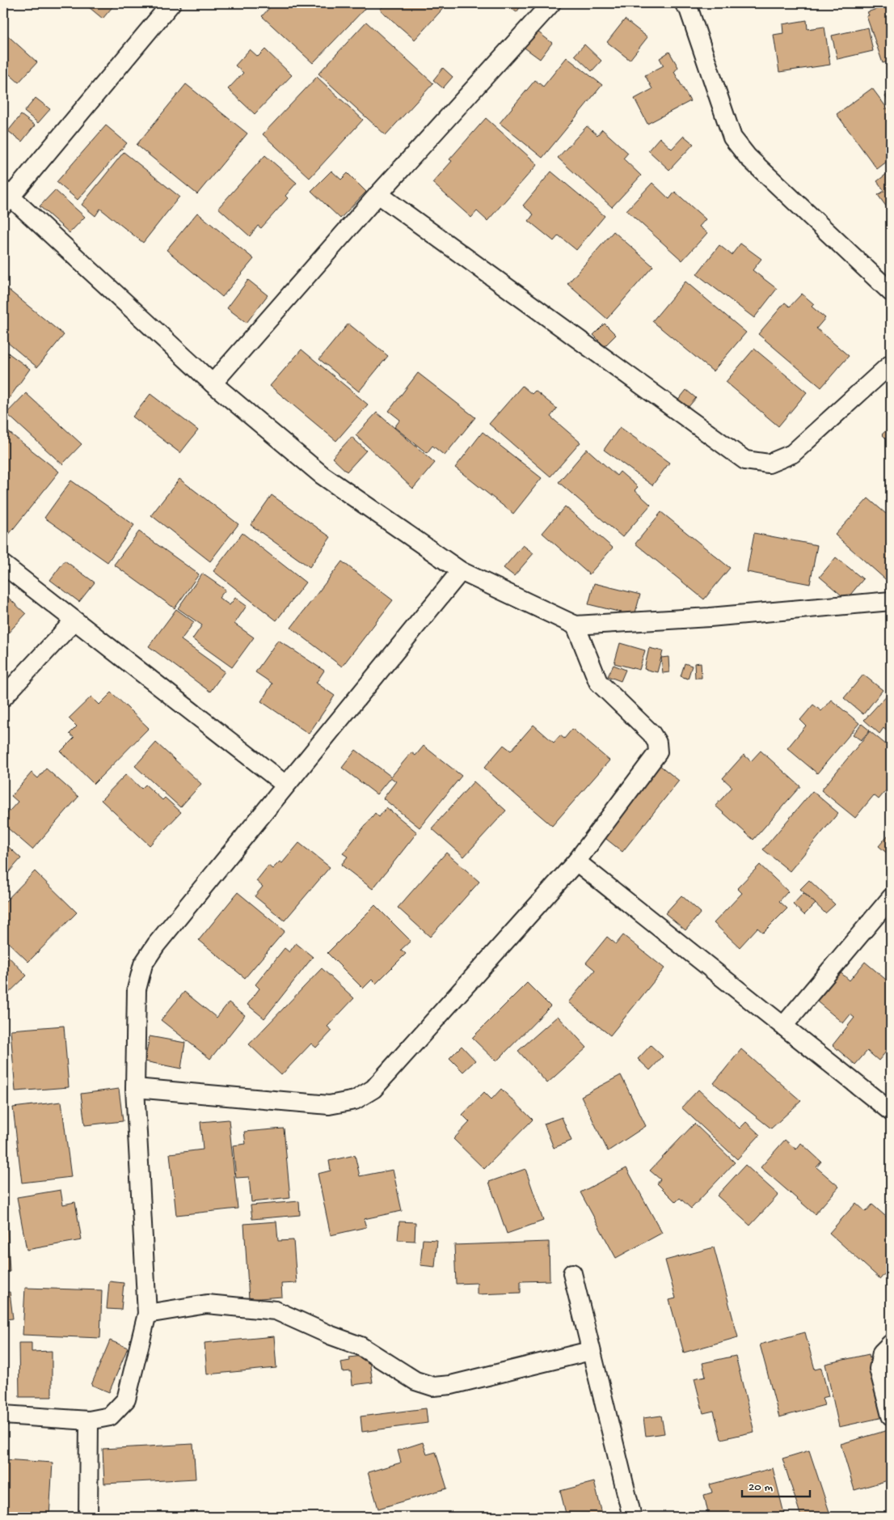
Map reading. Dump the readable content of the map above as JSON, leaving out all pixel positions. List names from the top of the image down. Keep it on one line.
{"scale_bar":"20 m"}
